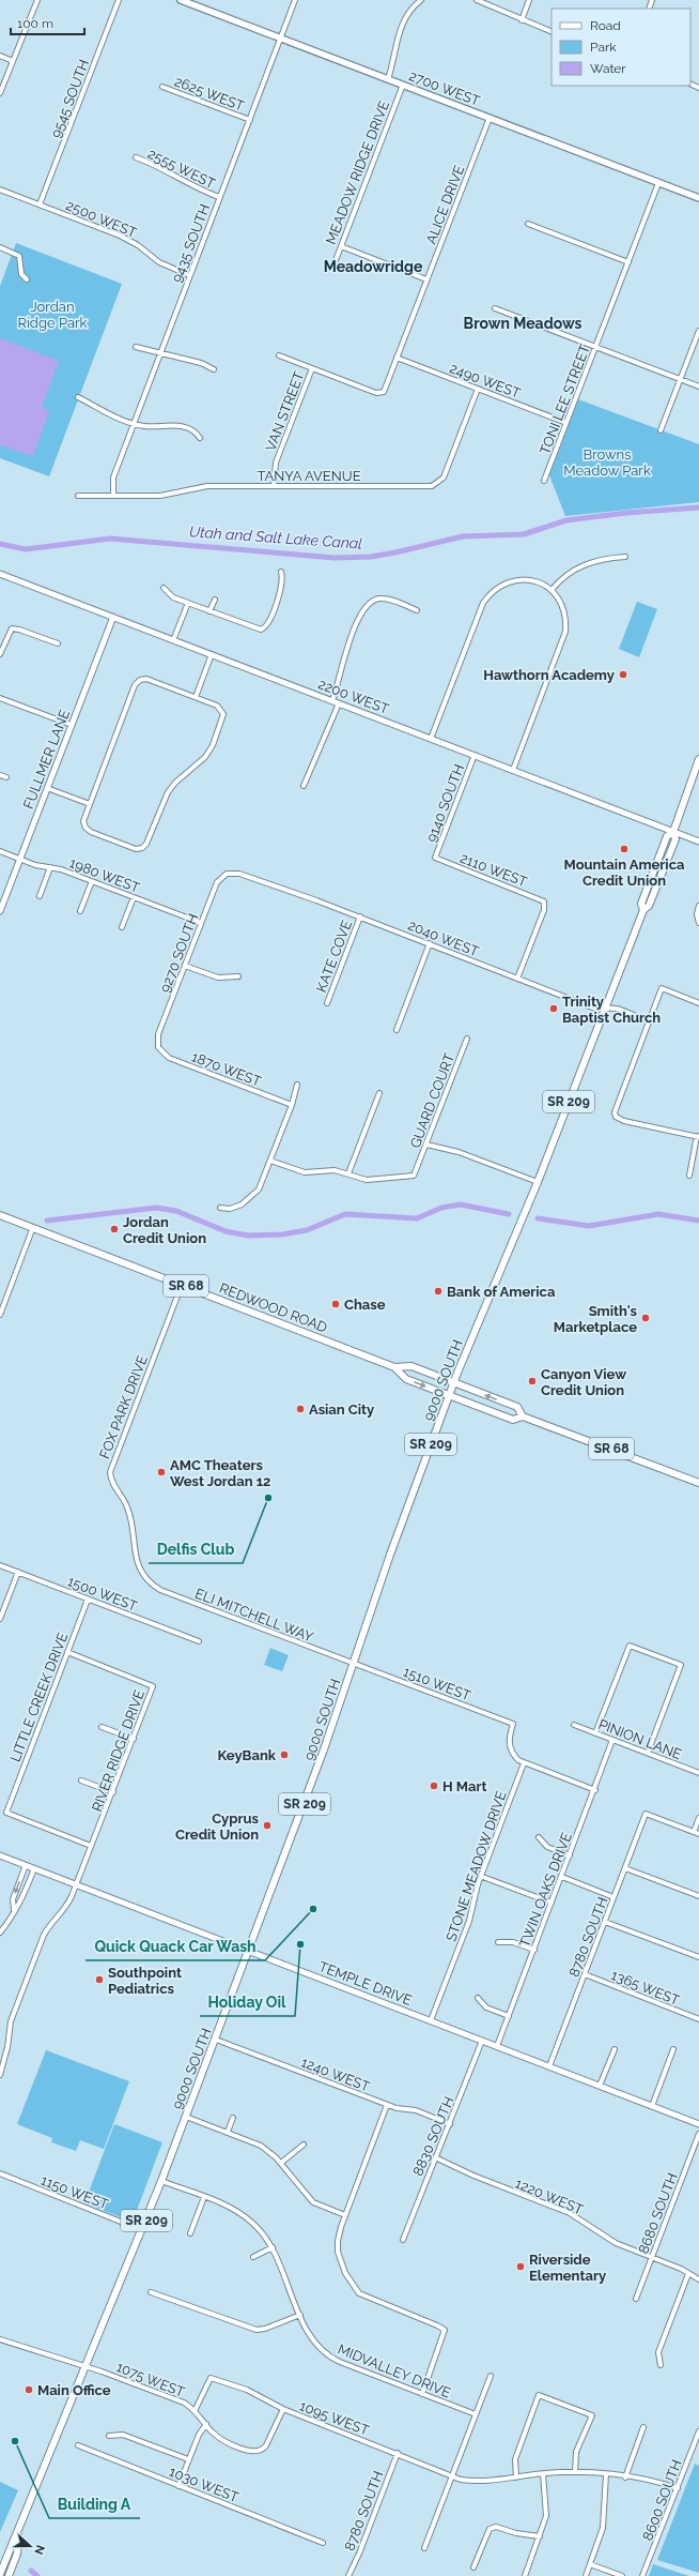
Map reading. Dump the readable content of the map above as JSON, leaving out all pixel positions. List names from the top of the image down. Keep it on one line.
{"streets":{"main road":["2700 WEST","SR 209","SR 68","REDWOOD ROAD","9000 SOUTH"],"street":["2625 WEST","9545 SOUTH","2555 WEST","MEADOW RIDGE DRIVE","ALICE DRIVE","2500 WEST","9435 SOUTH","2490 WEST","TONI LEE STREET","VAN STREET","TANYA AVENUE","2200 WEST","FULLMER LANE","9140 SOUTH","2110 WEST","1980 WEST","2040 WEST","9270 SOUTH","KATE COVE","1870 WEST","GUARD COURT","FOX PARK DRIVE","1500 WEST","ELI MITCHELL WAY","1510 WEST","LITTLE CREEK DRIVE","PINION LANE","RIVER RIDGE DRIVE","STONE MEADOW DRIVE","TWIN OAKS DRIVE","8780 SOUTH","TEMPLE DRIVE","1365 WEST","1240 WEST","8830 SOUTH","1150 WEST","1220 WEST","8680 SOUTH","MIDVALLEY DRIVE","1075 WEST","1095 WEST","1030 WEST","8600 SOUTH"]},"crossings":[["2700 WEST","MEADOW RIDGE DRIVE"],["2700 WEST","ALICE DRIVE"],["2700 WEST","9435 SOUTH"],["2700 WEST","TONI LEE STREET"],["2625 WEST","9435 SOUTH"],["9545 SOUTH","2500 WEST"],["2555 WEST","9435 SOUTH"],["ALICE DRIVE","2490 WEST"],["ALICE DRIVE","VAN STREET"],["2500 WEST","9435 SOUTH"],["9435 SOUTH","TANYA AVENUE"],["2490 WEST","TONI LEE STREET"],["2490 WEST","TANYA AVENUE"],["VAN STREET","TANYA AVENUE"],["2200 WEST","FULLMER LANE"],["2200 WEST","9140 SOUTH"],["2200 WEST","9000 SOUTH"],["FULLMER LANE","1980 WEST"],["9140 SOUTH","2110 WEST"],["2110 WEST","2040 WEST"],["1980 WEST","9270 SOUTH"],["2040 WEST","9270 SOUTH"],["2040 WEST","KATE COVE"],["2040 WEST","9000 SOUTH"],["9270 SOUTH","1870 WEST"],["REDWOOD ROAD","9000 SOUTH"],["REDWOOD ROAD","FOX PARK DRIVE"],["9000 SOUTH","ELI MITCHELL WAY"],["9000 SOUTH","1510 WEST"],["9000 SOUTH","TEMPLE DRIVE"],["9000 SOUTH","1240 WEST"],["9000 SOUTH","1150 WEST"],["9000 SOUTH","MIDVALLEY DRIVE"],["9000 SOUTH","1075 WEST"],["FOX PARK DRIVE","ELI MITCHELL WAY"],["1500 WEST","LITTLE CREEK DRIVE"],["ELI MITCHELL WAY","1510 WEST"],["1510 WEST","STONE MEADOW DRIVE"],["LITTLE CREEK DRIVE","RIVER RIDGE DRIVE"],["PINION LANE","TWIN OAKS DRIVE"],["RIVER RIDGE DRIVE","TEMPLE DRIVE"],["STONE MEADOW DRIVE","TEMPLE DRIVE"],["TWIN OAKS DRIVE","TEMPLE DRIVE"],["8780 SOUTH","TEMPLE DRIVE"],["8780 SOUTH","1365 WEST"],["8780 SOUTH","1095 WEST"],["TEMPLE DRIVE","8830 SOUTH"],["1240 WEST","8830 SOUTH"],["8830 SOUTH","1220 WEST"],["1220 WEST","8680 SOUTH"],["1075 WEST","1095 WEST"],["1095 WEST","8600 SOUTH"]],"districts":["Meadowridge","Brown Meadows"],"water":["Utah and Salt Lake Canal"],"parks":["Jordan Ridge Park","Browns Meadow Park"],"places":["Hawthorn Academy","Mountain America Credit Union","Trinity Baptist Church","Jordan Credit Union","Bank of America","Chase","Smith's Marketplace","Canyon View Credit Union","Asian City","AMC Theaters West Jordan 12","Delfis Club","KeyBank","H Mart","Cyprus Credit Union","Quick Quack Car Wash","Holiday Oil","Southpoint Pediatrics","Riverside Elementary","Main Office","Building A"],"legend":["Road","Park","Water"],"scale_bar":"100 m","north":"right"}
